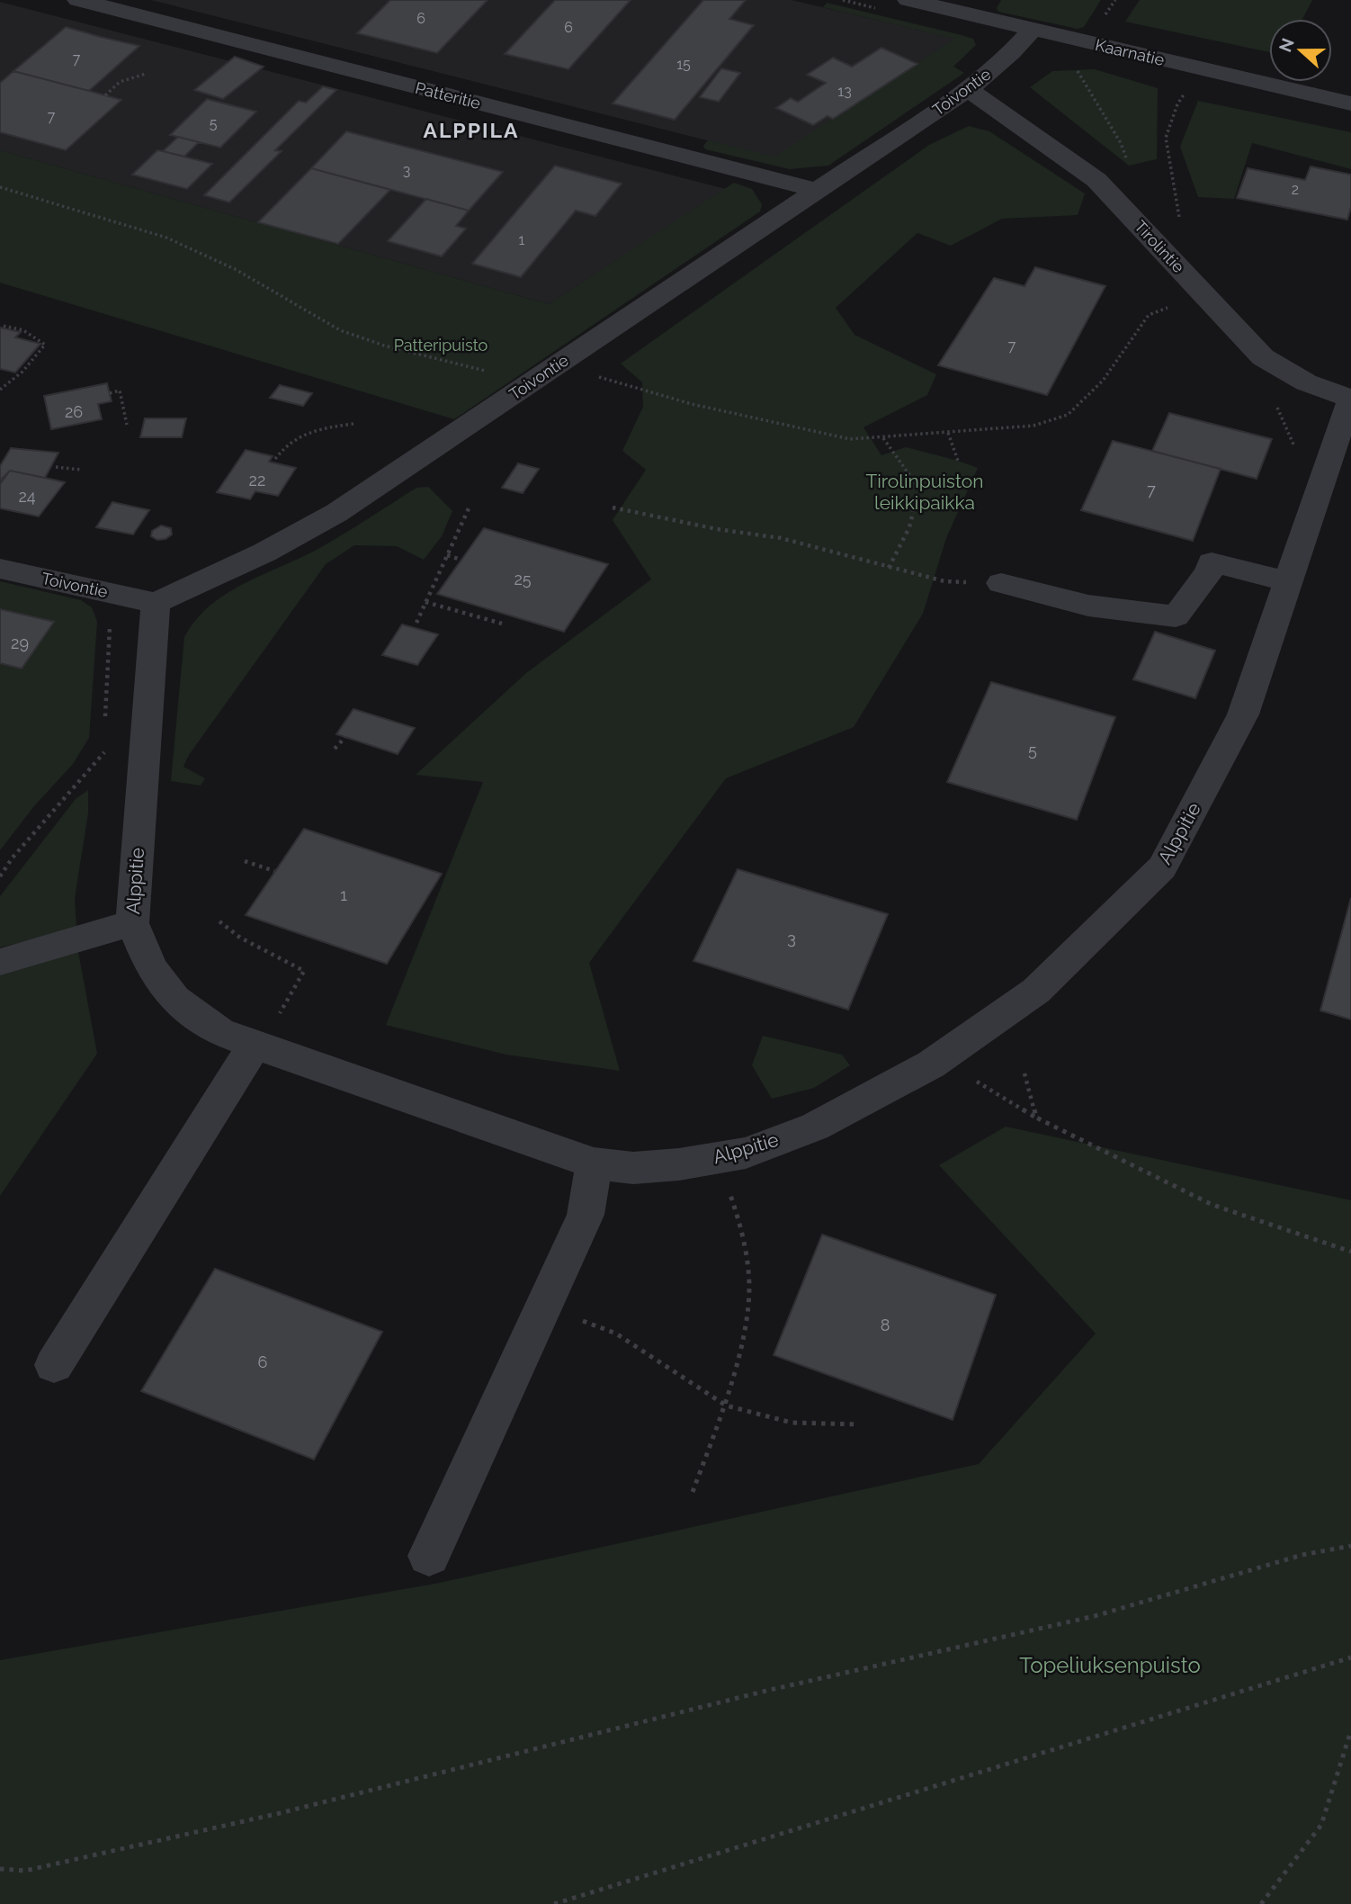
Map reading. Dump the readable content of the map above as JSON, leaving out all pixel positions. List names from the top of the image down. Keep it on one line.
{"streets":{"street":["Kaarnatie","Toivontie","Patteritie","Tirolintie","Alppitie"]},"crossings":[["Kaarnatie","Toivontie"],["Toivontie","Patteritie"],["Toivontie","Tirolintie"],["Toivontie","Alppitie"],["Tirolintie","Alppitie"]],"districts":["ALPPILA"],"parks":["Patteripuisto","Tirolinpuiston leikkipaikka","Topeliuksenpuisto"],"house_numbers":["6","6","7","15","13","7","5","3","2","1","7","26","22","7","24","25","29","5","1","3","8","6"],"north":"left"}
